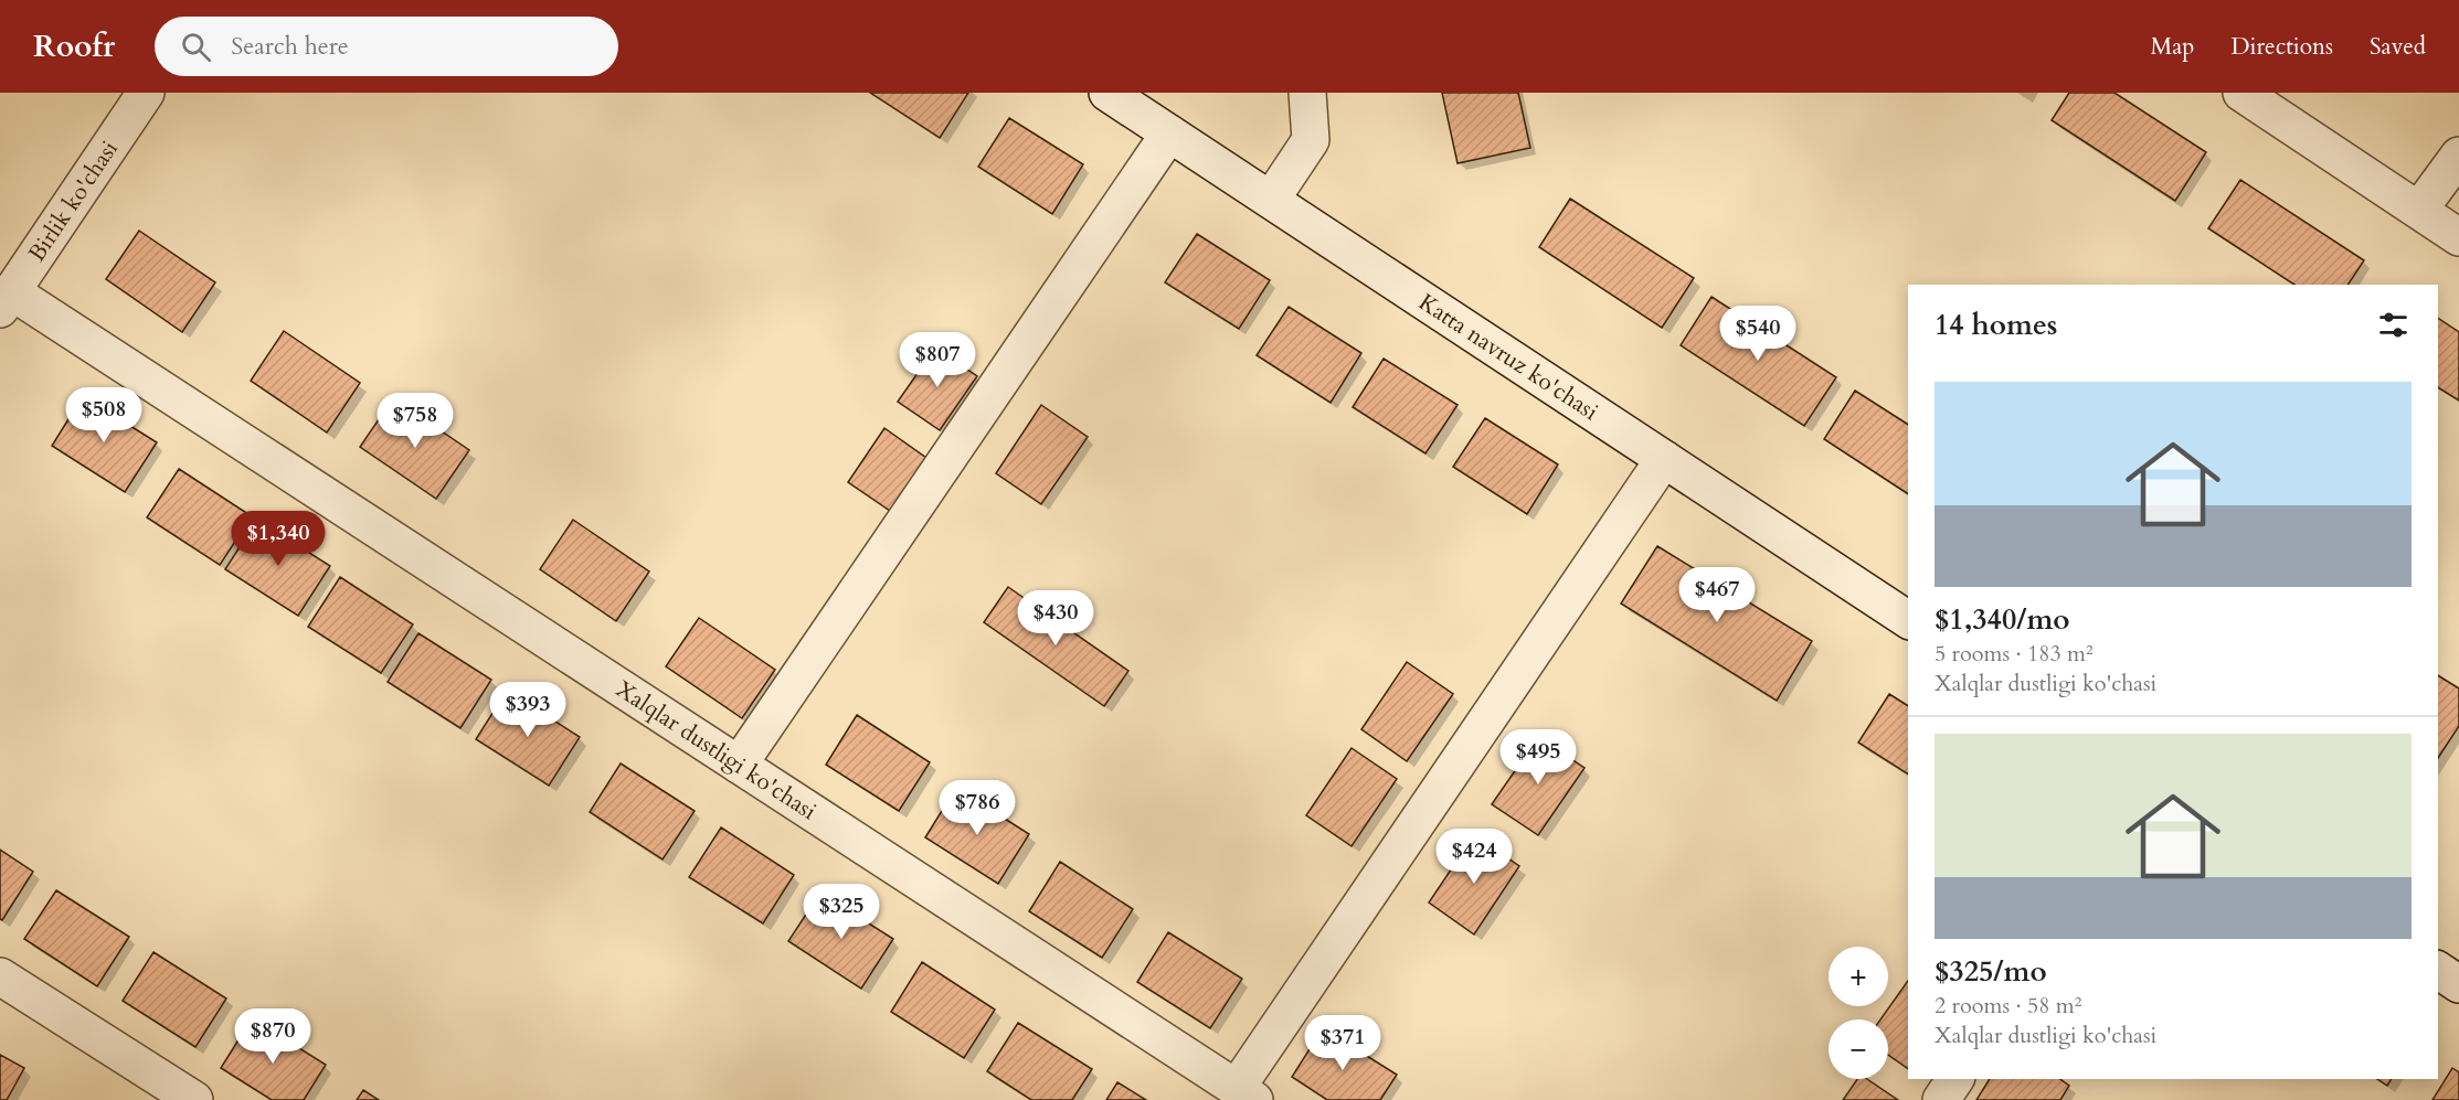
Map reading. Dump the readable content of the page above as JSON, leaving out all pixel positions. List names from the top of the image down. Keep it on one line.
{"streets":{"street":["Birlik ko'chasi","Katta navruz ko'chasi","Xalqlar dustligi ko'chasi"]},"crossings":[["Birlik ko'chasi","Xalqlar dustligi ko'chasi"]],"page":{"header":"Roofr","search":"Search here","nav":["Map","Directions","Saved"],"heading":"14 homes","price":["$540","$807","$508","$758","$1,340","$467","$430","$393","$495","$786","$424","$325","$870","$371"],"list":[{"name":"$1,340/mo","note":"5 rooms · 183 m² · Xalqlar dustligi ko'chasi"},{"name":"$325/mo","note":"2 rooms · 58 m² · Xalqlar dustligi ko'chasi"}],"map_buttons":["+","−"]}}
